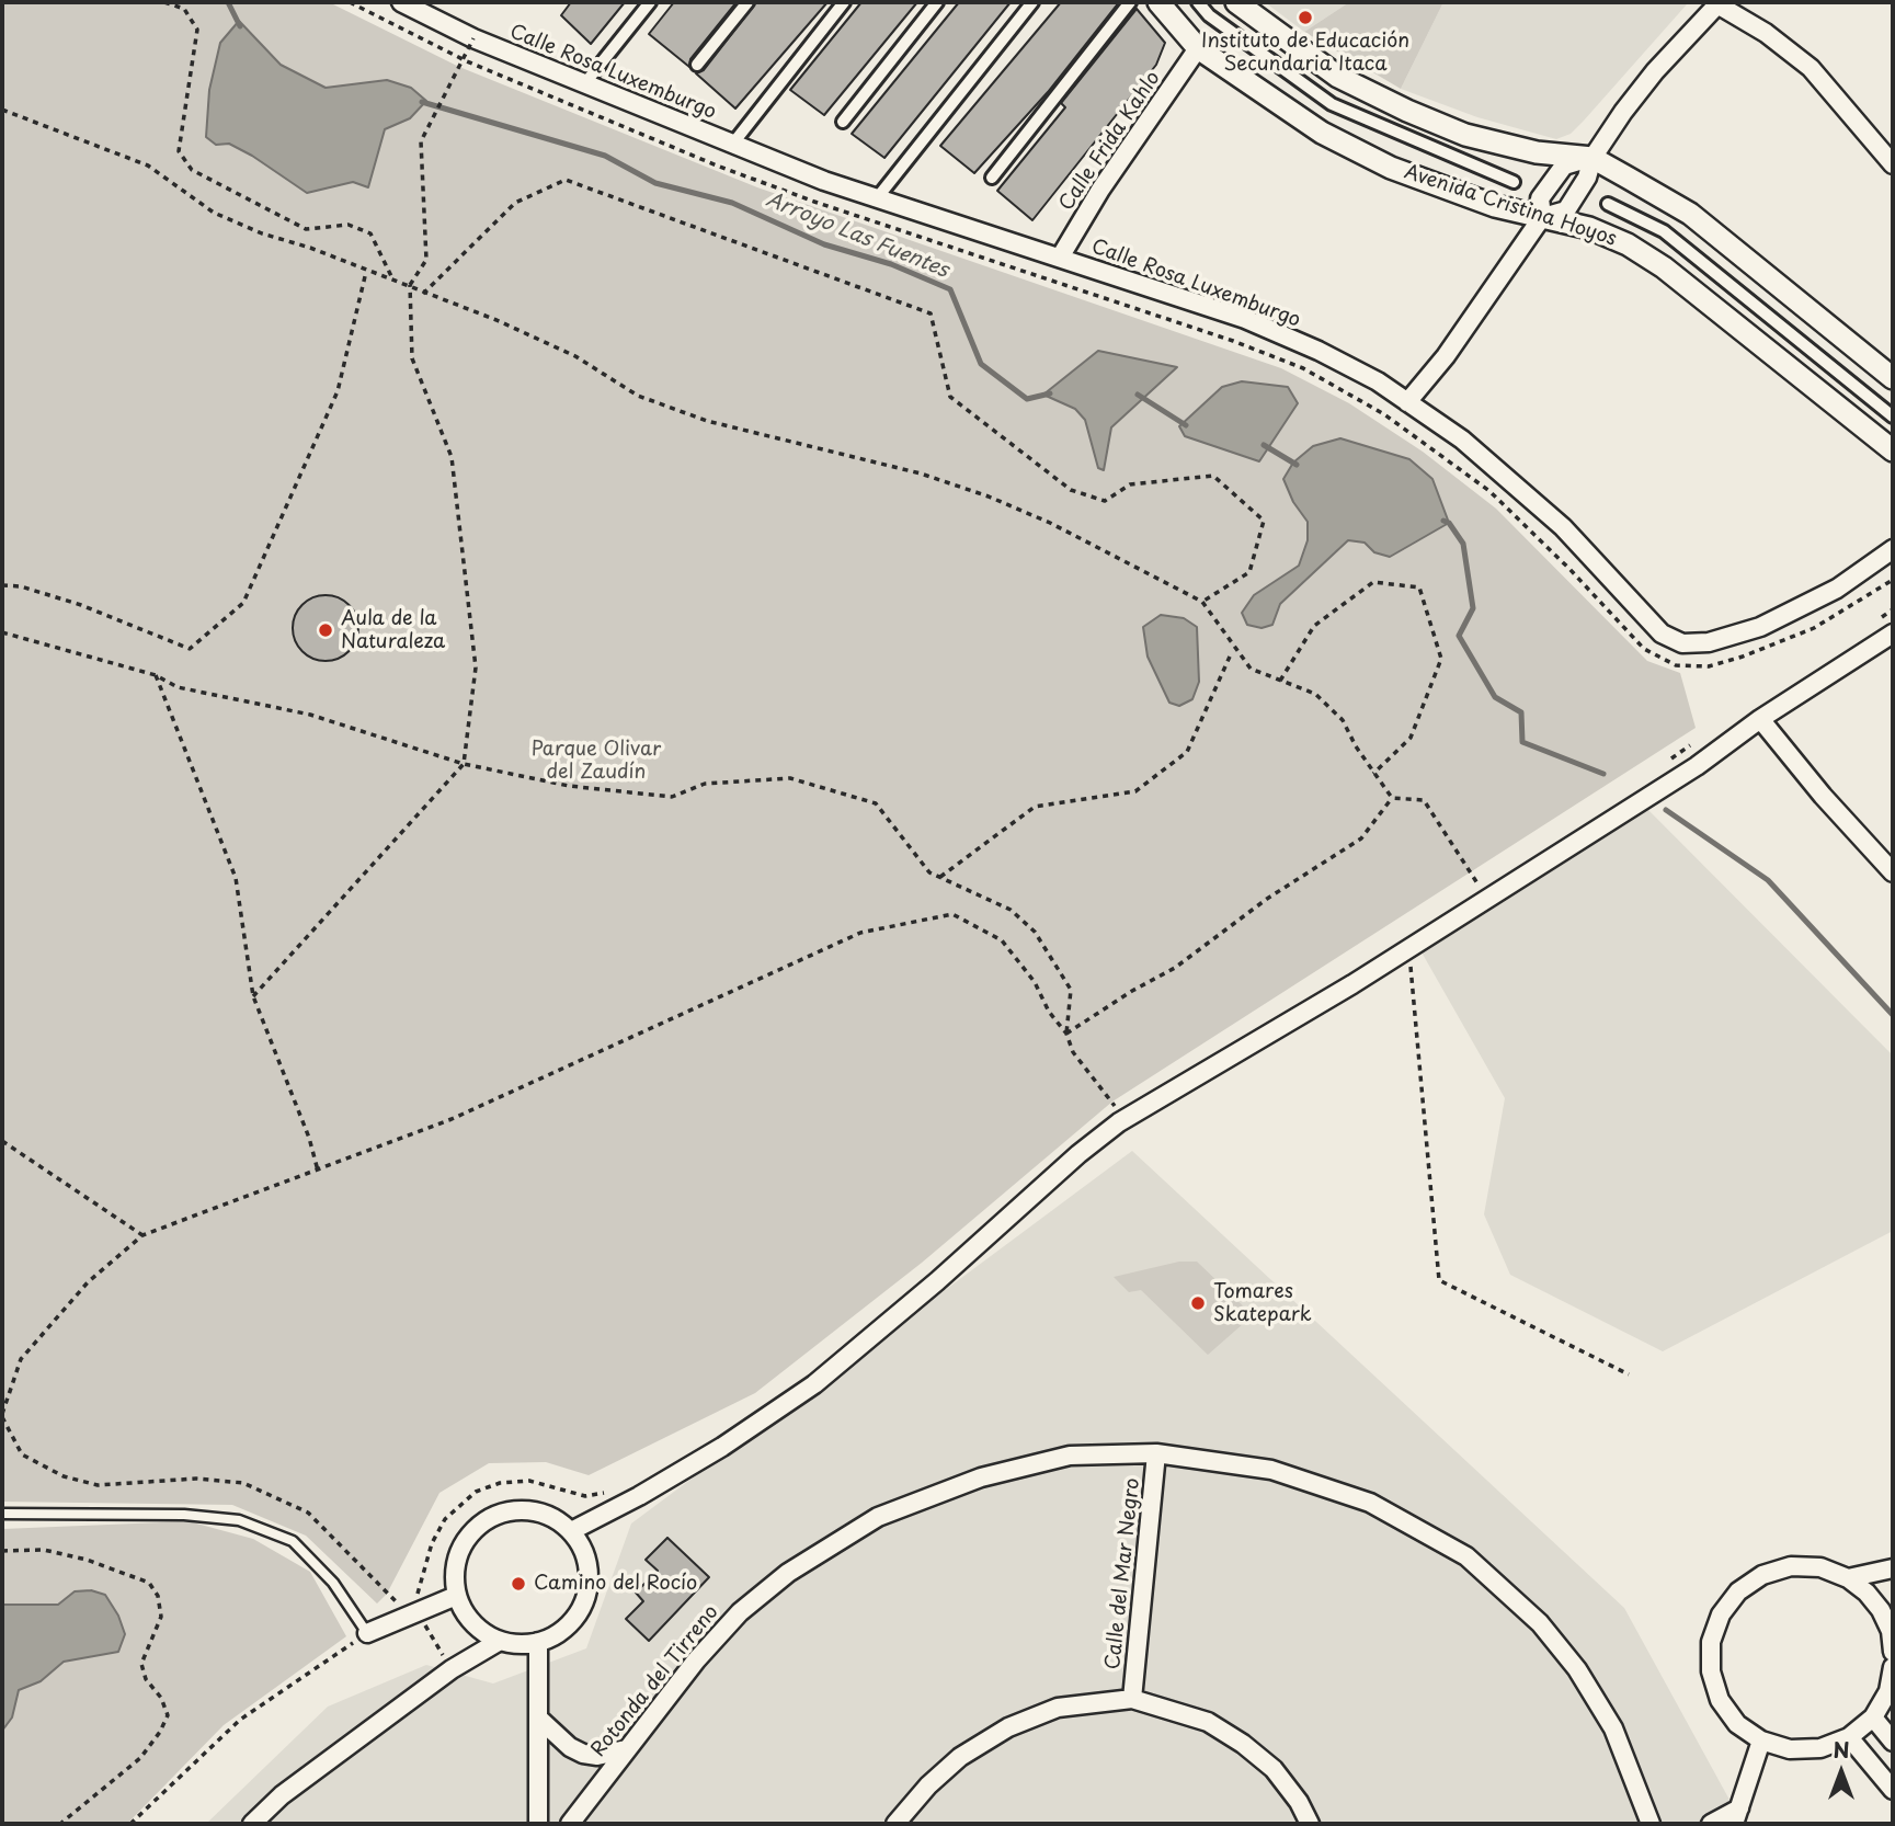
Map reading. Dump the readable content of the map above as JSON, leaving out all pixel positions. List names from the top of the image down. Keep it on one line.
{"streets":{"street":["Calle Rosa Luxemburgo","Calle Frida Kahlo","Avenida Cristina Hoyos","Calle del Mar Negro","Rotonda del Tirreno"]},"crossings":[["Calle Rosa Luxemburgo","Calle Frida Kahlo"],["Calle Frida Kahlo","Avenida Cristina Hoyos"],["Calle del Mar Negro","Rotonda del Tirreno"]],"water":["Arroyo Las Fuentes"],"parks":["Parque Olivar del Zaudín"],"places":["Instituto de Educación Secundaria Itaca","Aula de la Naturaleza","Tomares Skatepark","Camino del Rocío"],"north":"top"}
